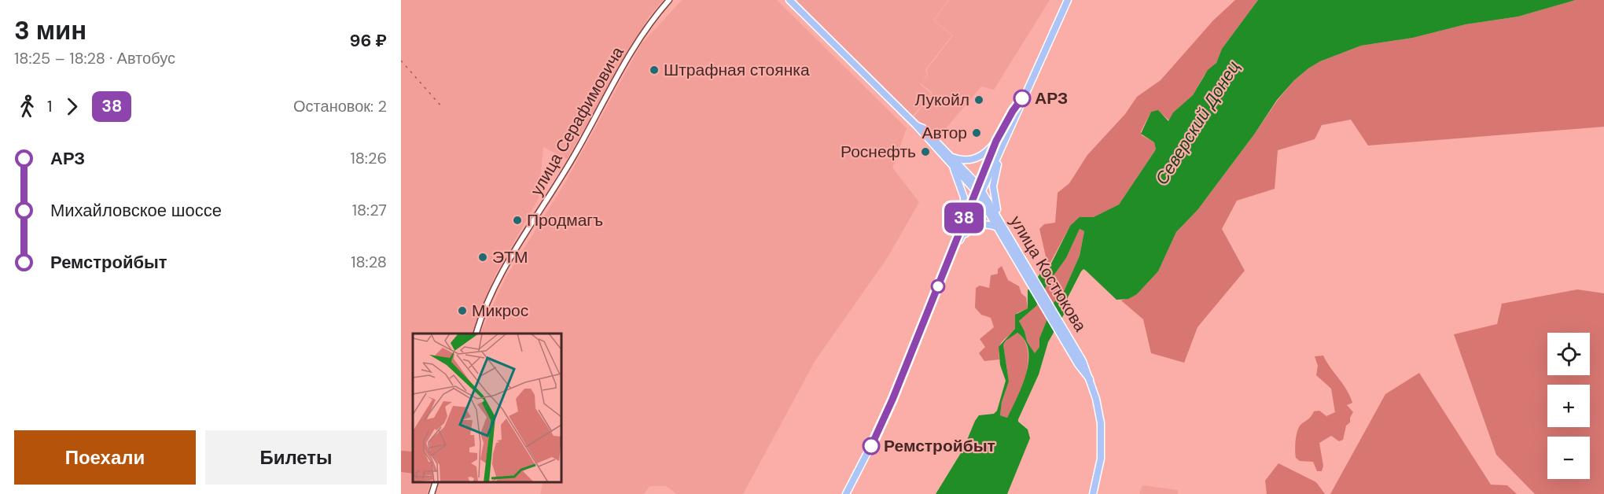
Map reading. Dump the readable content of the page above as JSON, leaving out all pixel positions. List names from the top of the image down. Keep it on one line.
{"streets":{"main road":["улица Костюкова"],"street":["улица Серафимовича"]},"water":["Северский Донец"],"places":["Штрафная стоянка","АРЗ","Лукойл","Автор","Роснефть","Продмагъ","ЭТМ","Микрос","Ремстройбыт"],"lines":["bus line 38"],"page":{"heading":["3 мин","18:25 – 18:28 · Автобус","96 ₽"],"on_map":"38","legs":["1","38","Остановок: 2"],"list":[{"name":"АРЗ","value":"18:26"},{"name":"Михайловское шоссе","value":"18:27"},{"name":"Ремстройбыт","value":"18:28"}],"map_buttons":["+","−"],"buttons":["Поехали","Билеты"]}}
